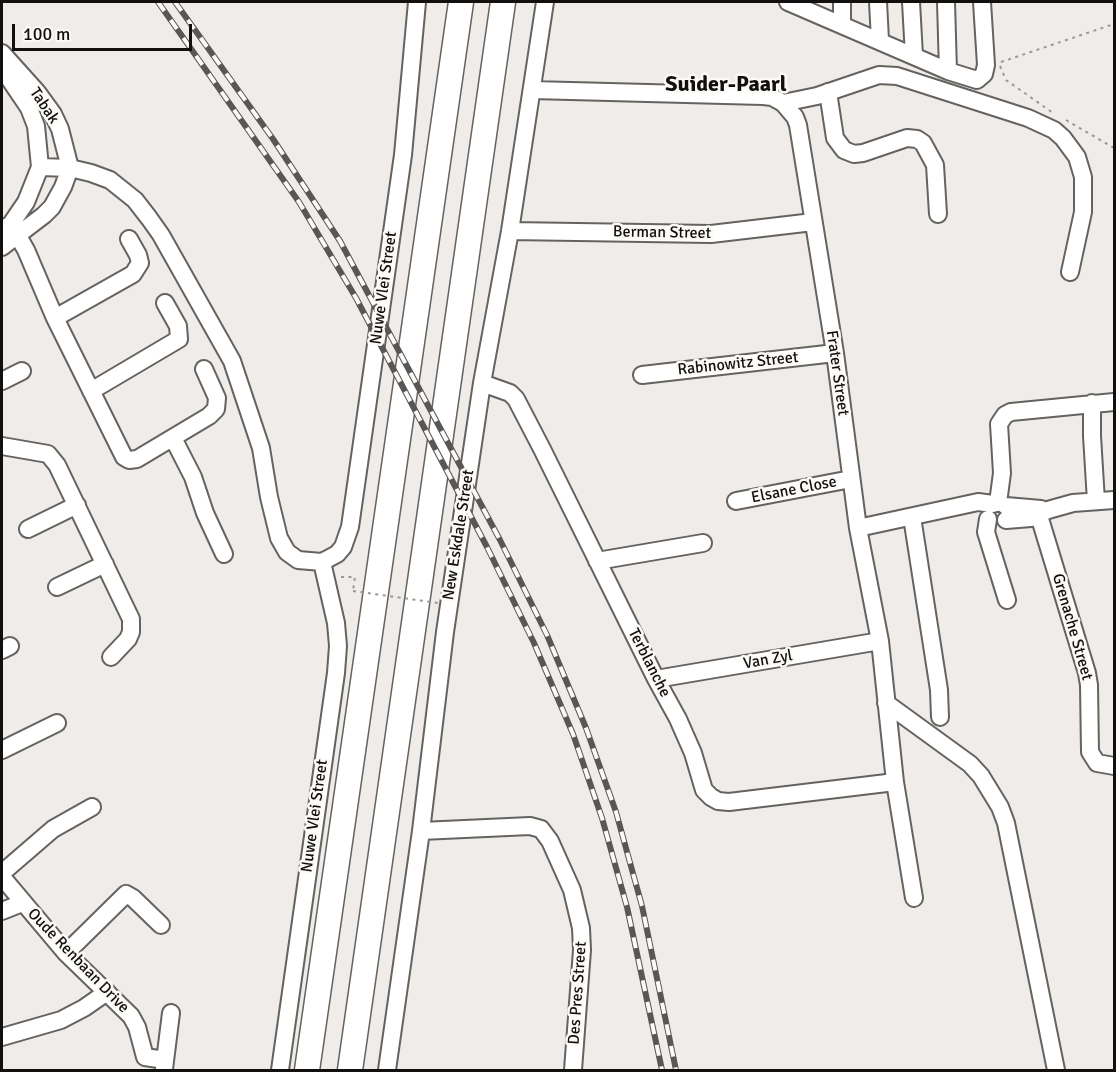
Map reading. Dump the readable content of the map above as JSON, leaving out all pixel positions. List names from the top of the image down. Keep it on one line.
{"streets":{"street":["Tabak","Berman Street","Nuwe Vlei Street","Rabinowitz Street","Frater Street","Elsane Close","New Eskdale Street","Grenache Street","Van Zyl","Terblanche","Oude Renbaan Drive","Des Pres Street"]},"crossings":[["Berman Street","Frater Street"],["Berman Street","New Eskdale Street"],["Rabinowitz Street","Frater Street"],["Frater Street","Elsane Close"],["Frater Street","Van Zyl"],["Frater Street","Terblanche"],["New Eskdale Street","Terblanche"],["New Eskdale Street","Des Pres Street"],["Van Zyl","Terblanche"]],"districts":["Suider-Paarl"],"scale_bar":"100 m"}
